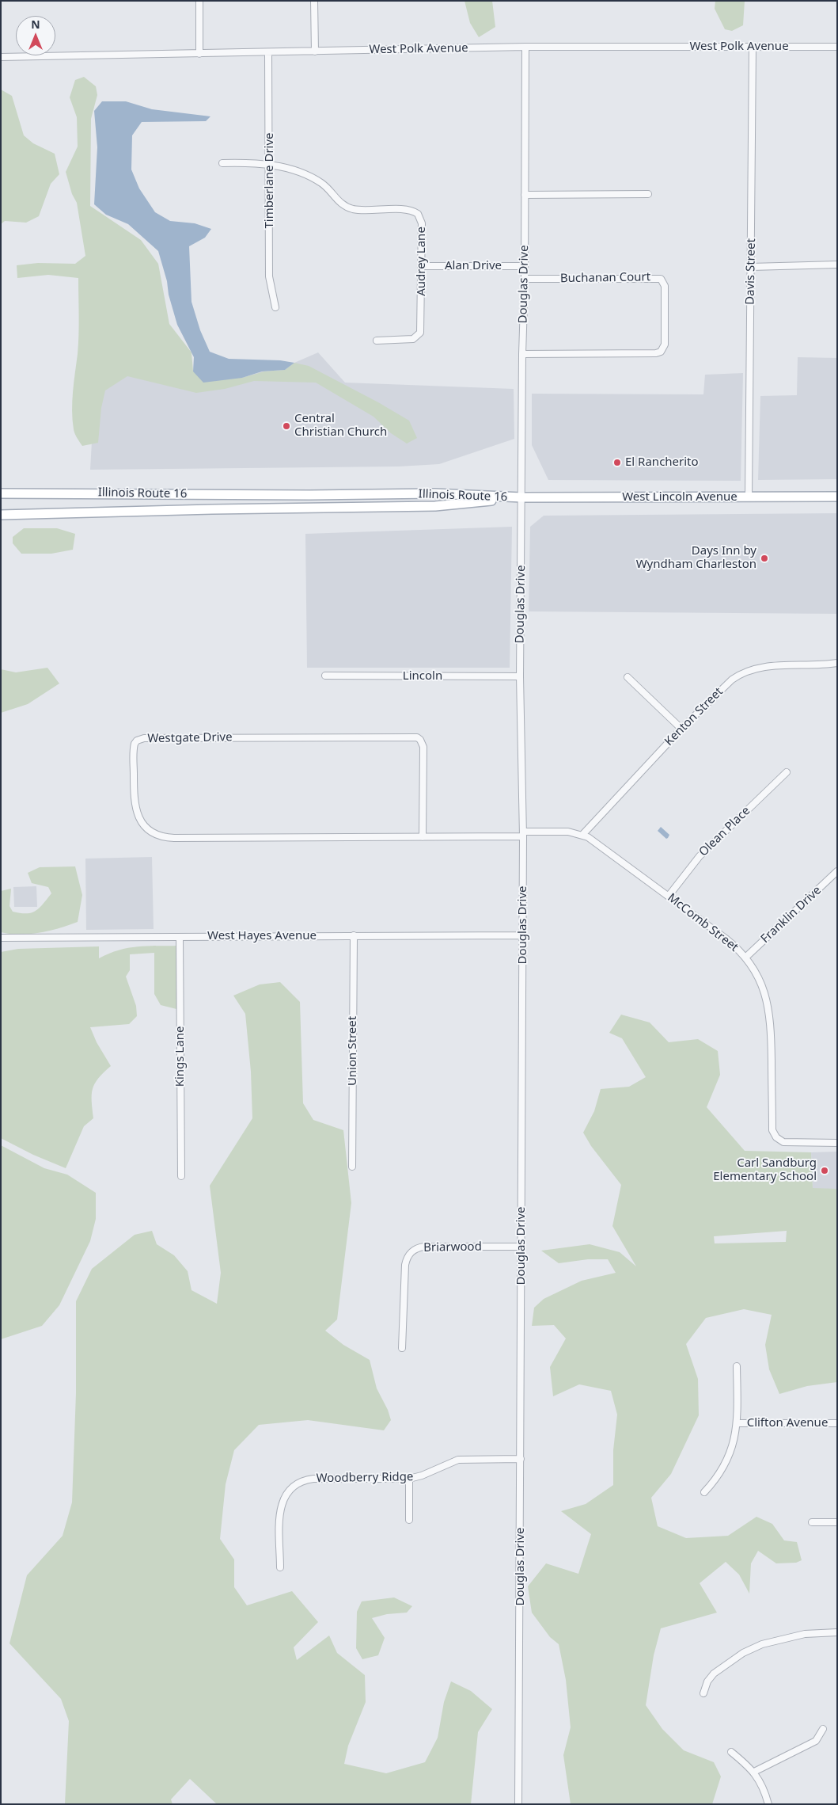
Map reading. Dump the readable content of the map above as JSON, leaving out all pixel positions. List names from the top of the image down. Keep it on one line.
{"streets":{"main road":["Illinois Route 16","West Lincoln Avenue"],"street":["West Polk Avenue","Timberlane Drive","Audrey Lane","Alan Drive","Davis Street","Buchanan Court","Douglas Drive","Lincoln","Kenton Street","Westgate Drive","Olean Place","Franklin Drive","McComb Street","West Hayes Avenue","Union Street","Kings Lane","Briarwood","Clifton Avenue","Woodberry Ridge"]},"crossings":[["West Polk Avenue","Timberlane Drive"],["West Polk Avenue","Davis Street"],["West Polk Avenue","Douglas Drive"],["Timberlane Drive","Audrey Lane"],["Audrey Lane","Alan Drive"],["Alan Drive","Douglas Drive"],["Davis Street","West Lincoln Avenue"],["Buchanan Court","Douglas Drive"],["Douglas Drive","Illinois Route 16"],["Douglas Drive","West Lincoln Avenue"],["Douglas Drive","Lincoln"],["Douglas Drive","Westgate Drive"],["Douglas Drive","McComb Street"],["Douglas Drive","West Hayes Avenue"],["Douglas Drive","Briarwood"],["Douglas Drive","Woodberry Ridge"],["Illinois Route 16","West Lincoln Avenue"],["Kenton Street","McComb Street"],["Westgate Drive","McComb Street"],["Olean Place","McComb Street"],["Franklin Drive","McComb Street"],["West Hayes Avenue","Union Street"],["West Hayes Avenue","Kings Lane"]],"places":["Central Christian Church","El Rancherito","Days Inn by Wyndham Charleston","Carl Sandburg Elementary School"],"north":"top"}
